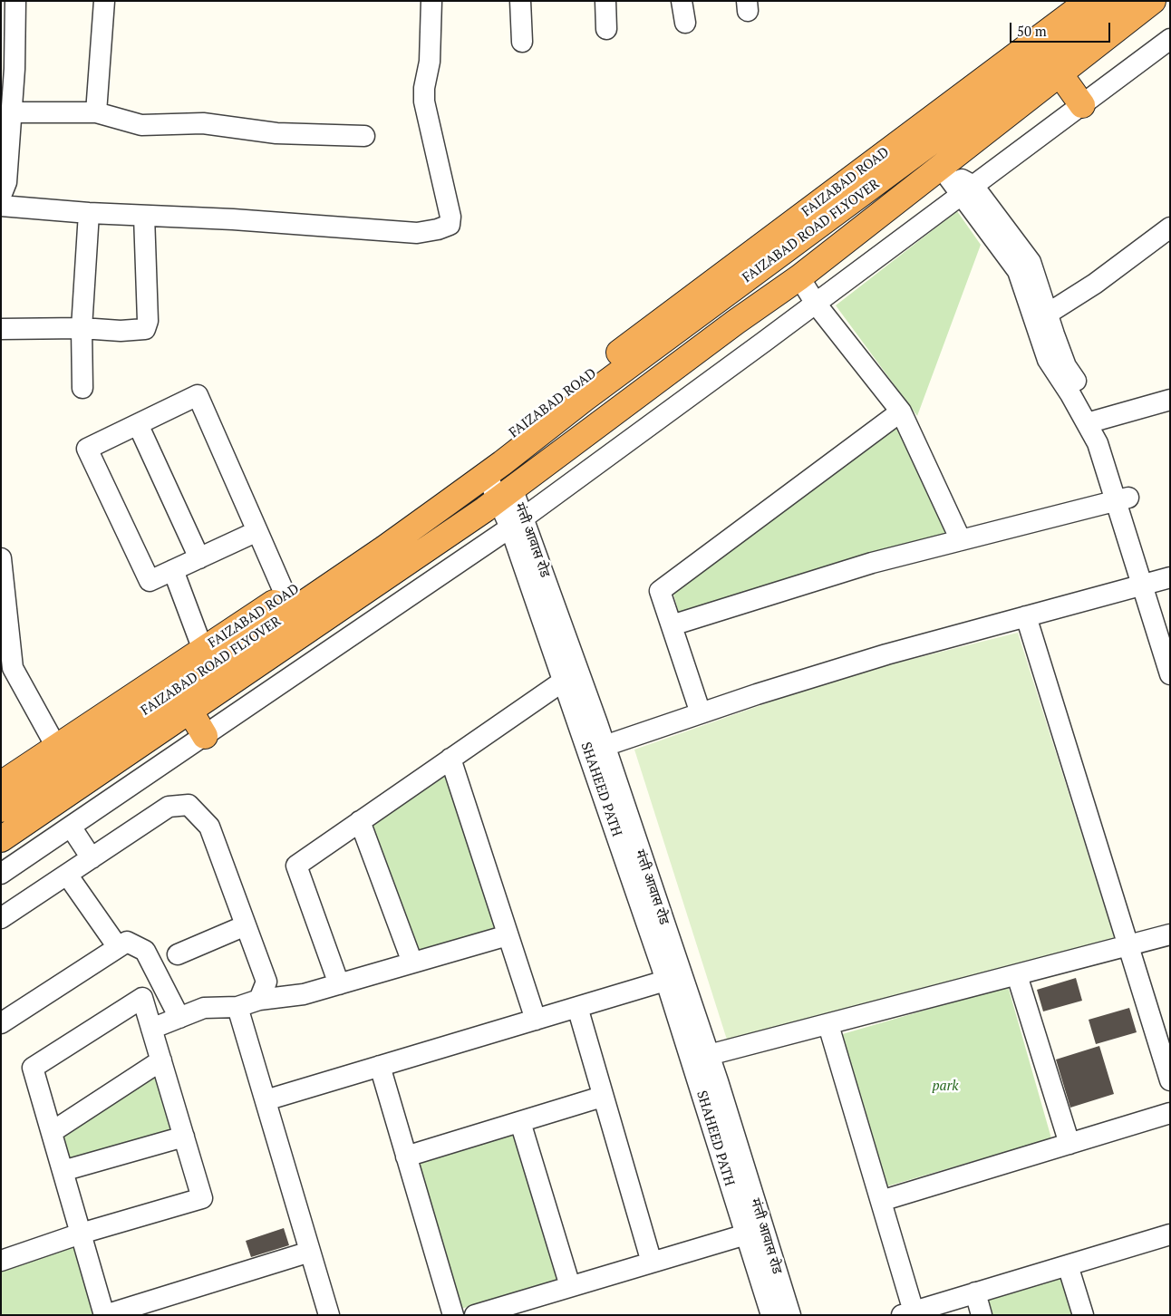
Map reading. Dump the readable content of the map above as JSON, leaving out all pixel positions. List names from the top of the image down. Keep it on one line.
{"streets":{"highway":["FAIZABAD ROAD","FAIZABAD ROAD FLYOVER","मंत्ती आवास रोड"],"street":["SHAHEED PATH"]},"crossings":[["FAIZABAD ROAD FLYOVER","मंत्ती आवास रोड"],["मंत्ती आवास रोड","SHAHEED PATH"]],"parks":["park"],"scale_bar":"50 m"}
